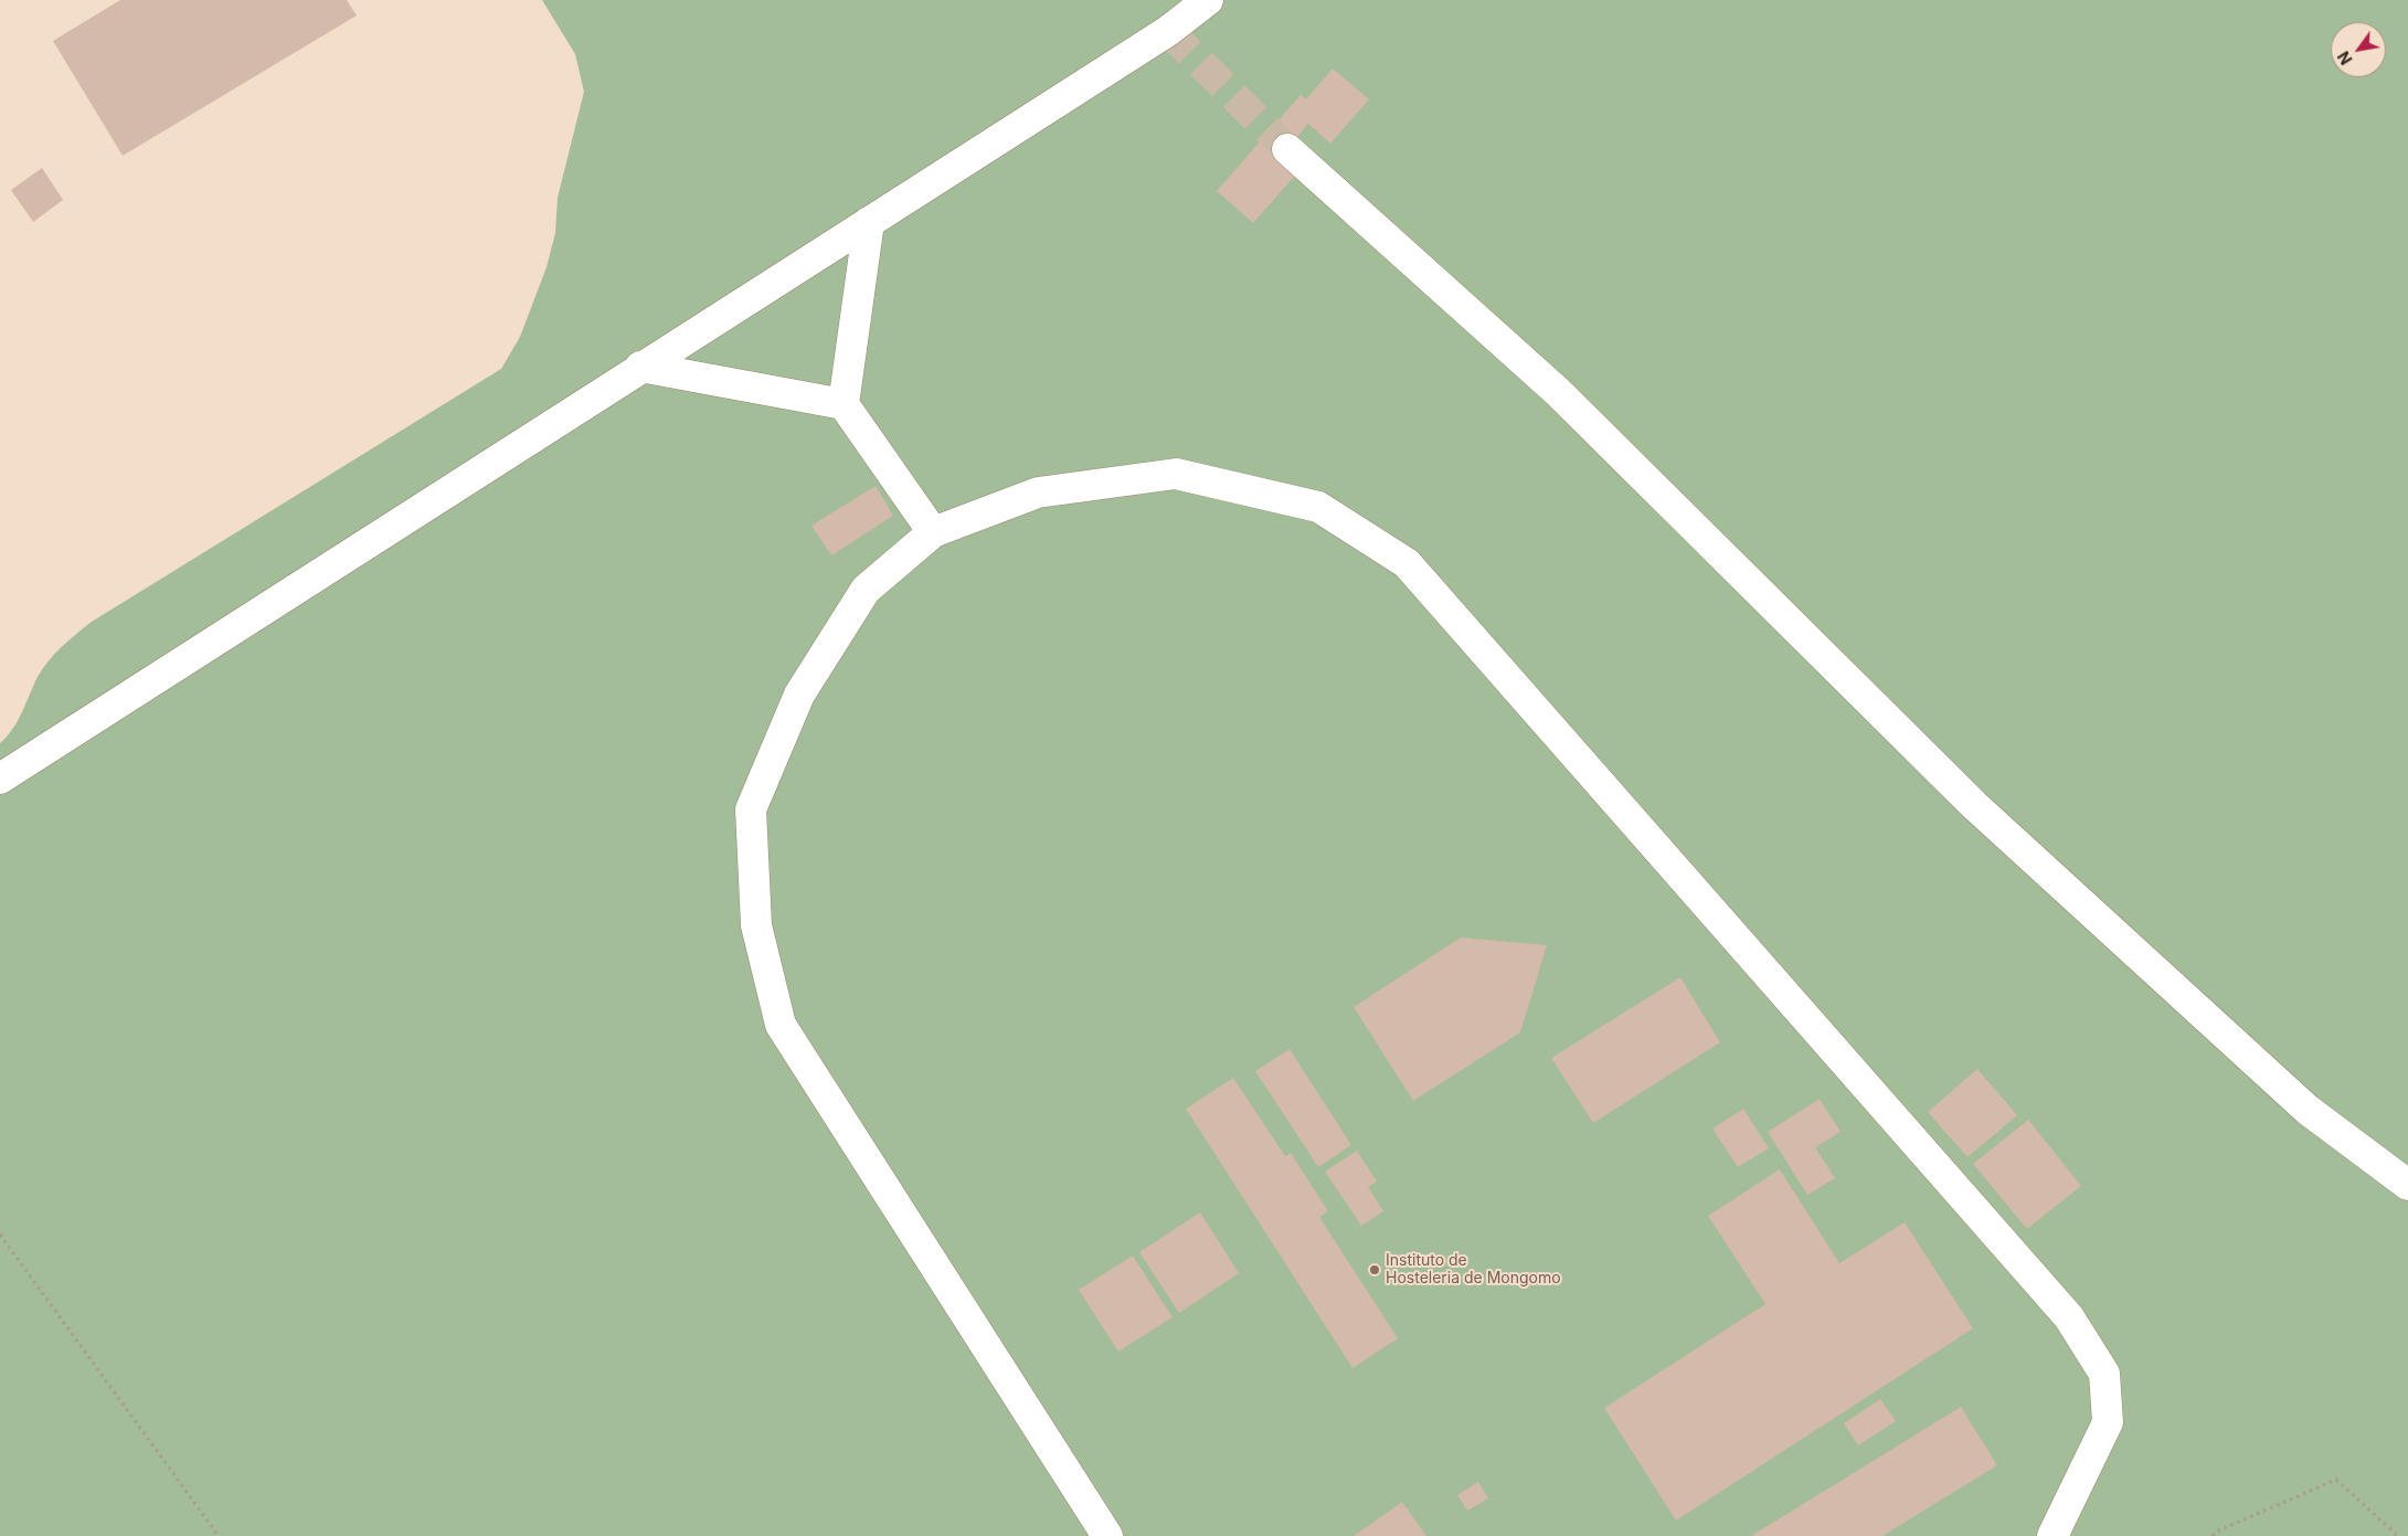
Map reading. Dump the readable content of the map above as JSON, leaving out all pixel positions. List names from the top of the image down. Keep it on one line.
{"places":["Instituto de Hosteleria de Mongomo"],"north":"bottom left"}
